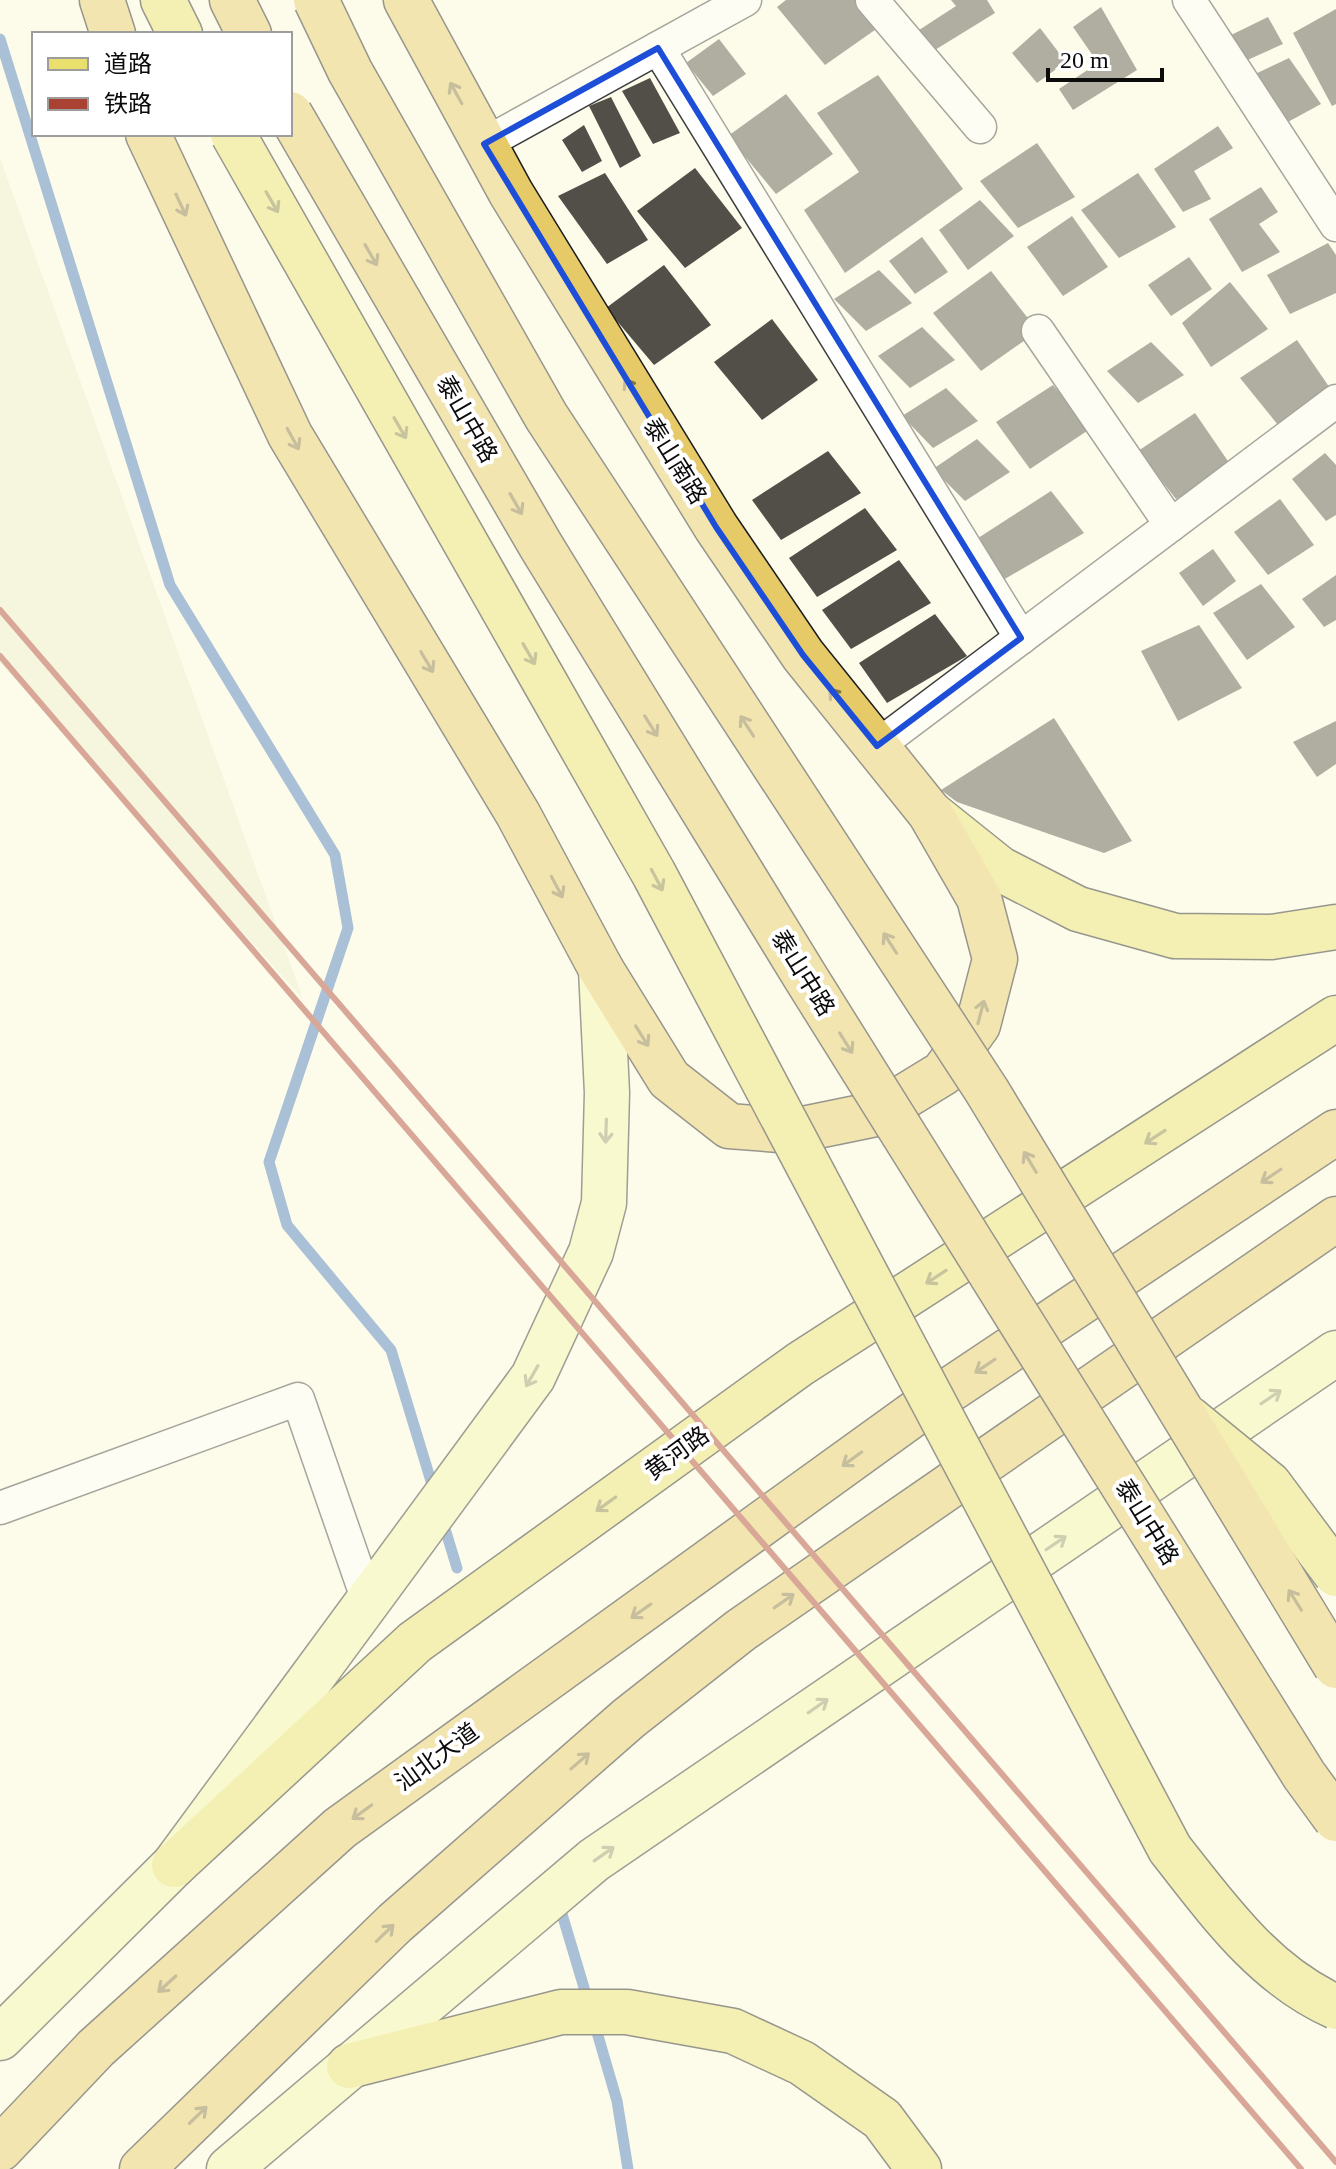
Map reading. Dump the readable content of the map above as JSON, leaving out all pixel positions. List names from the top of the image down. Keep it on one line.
{"streets":{"highway":["泰山中路","泰山南路","汕北大道"],"main road":["黄河路"]},"legend":["道路","铁路"],"scale_bar":"20 m"}
